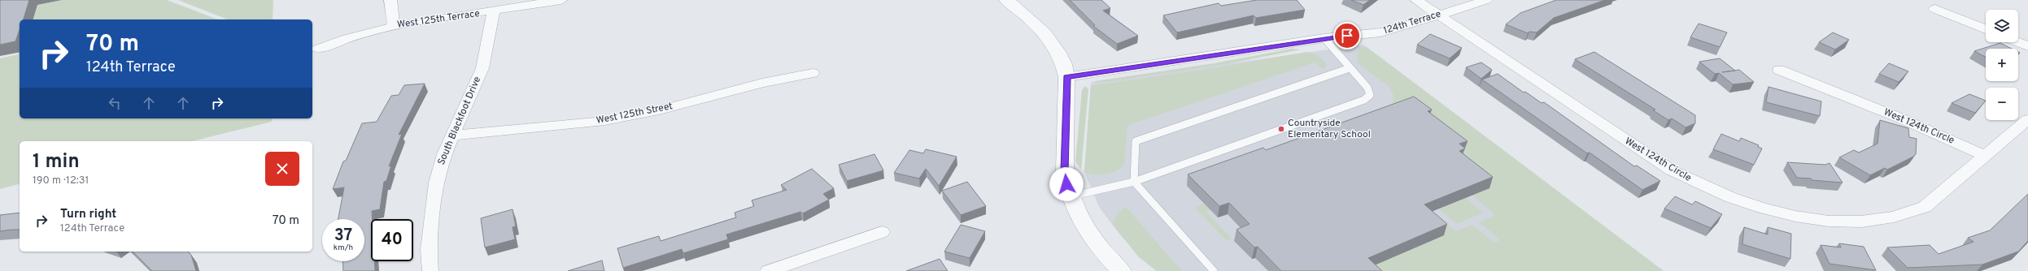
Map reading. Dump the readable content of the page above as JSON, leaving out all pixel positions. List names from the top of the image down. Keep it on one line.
{"streets":{"street":["West 125th Terrace","124th Terrace","West 125th Street","South Blackfoot Drive","West 124th Circle"]},"crossings":[["West 125th Terrace","South Blackfoot Drive"],["124th Terrace","West 124th Circle"],["West 125th Street","South Blackfoot Drive"]],"places":["Countryside Elementary School"],"page":{"map_buttons":["+","−"],"turn":["70 m","124th Terrace"],"heading":["1 min","190 m · 12:31"],"list":[{"name":"Turn right","note":"124th Terrace","value":"70 m"}],"speed":"37 km/h","limit":"40"}}
